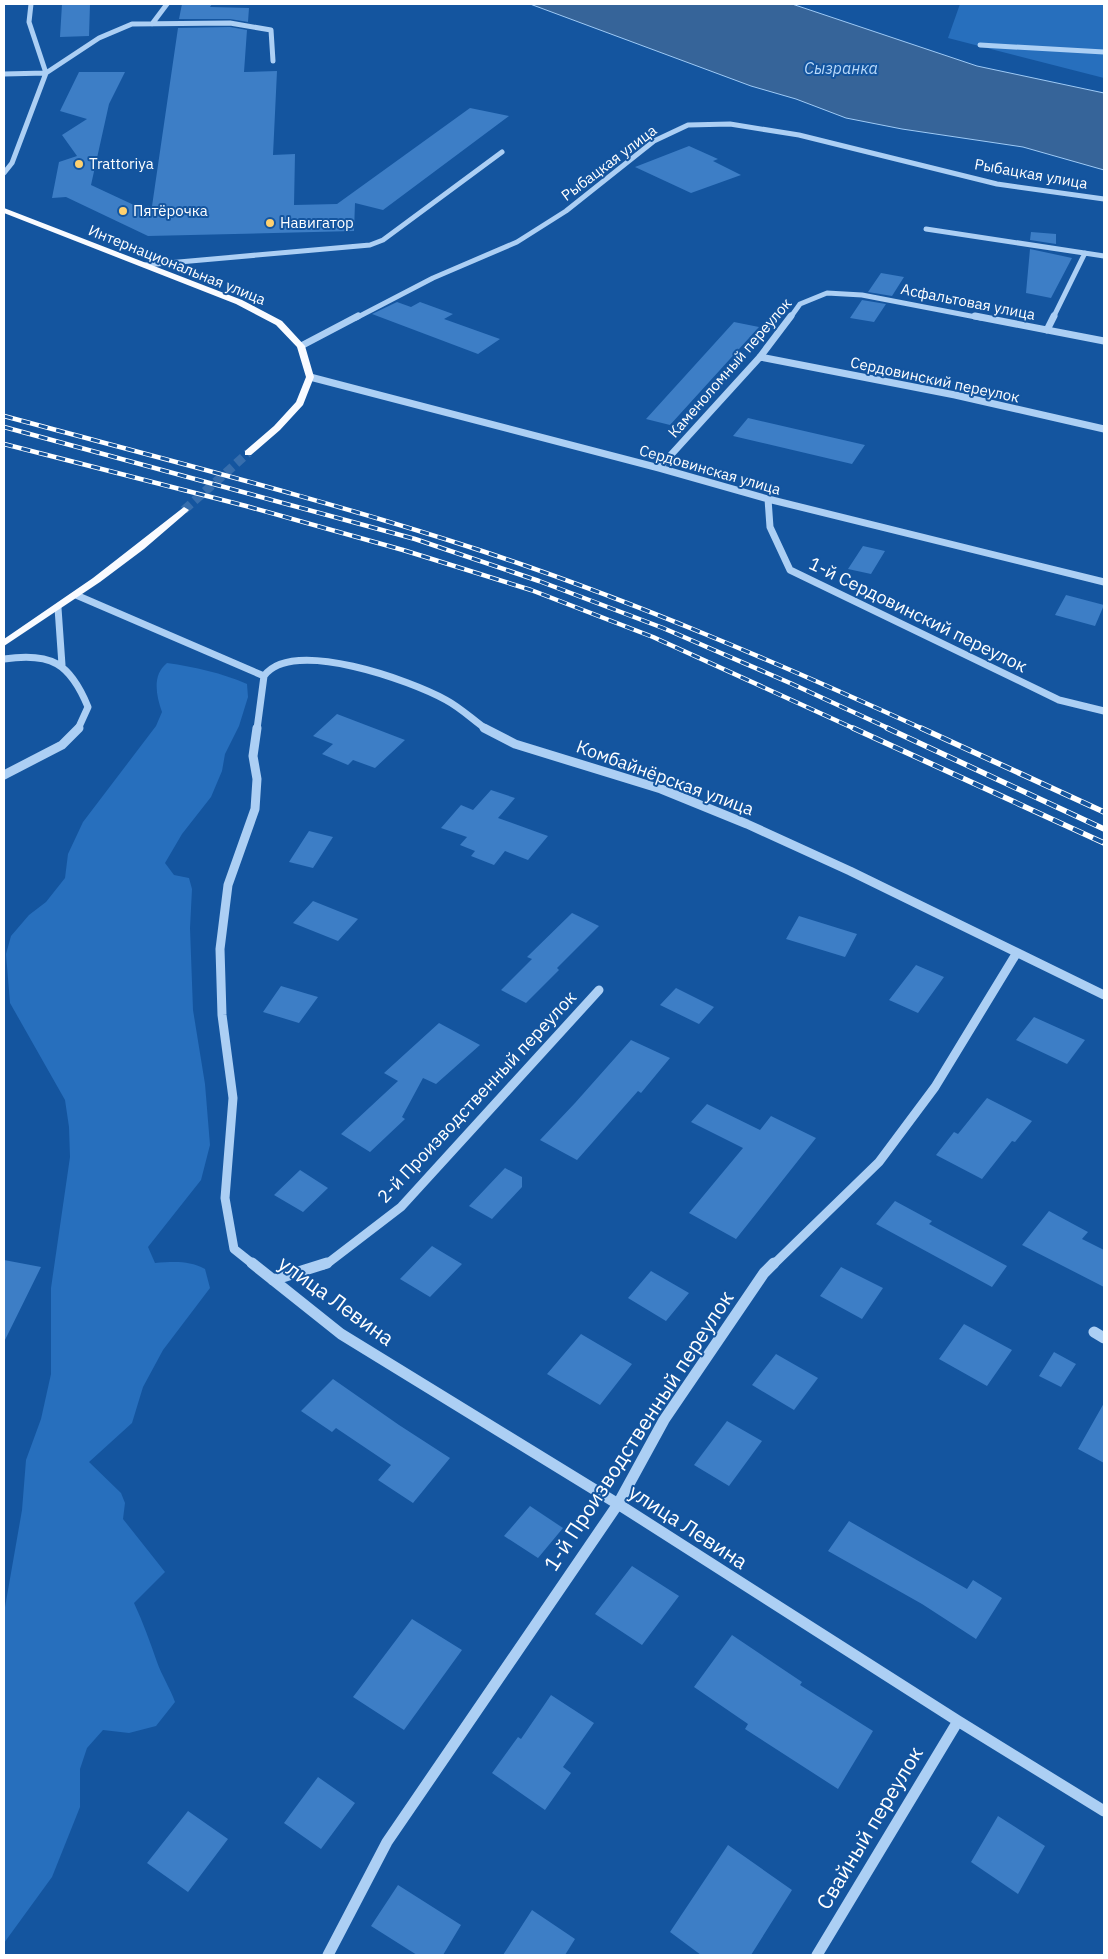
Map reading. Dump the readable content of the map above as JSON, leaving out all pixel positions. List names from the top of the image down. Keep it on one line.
{"streets":{"main road":["Интернациональная улица"],"street":["Рыбацкая улица","Асфальтовая улица","Каменоломный переулок","Сердовинский переулок","Сердовинская улица","1-й Сердовинский переулок","Комбайнёрская улица","2-й Производственный переулок","улица Левина","1-й Производственный переулок","Свайный переулок"]},"crossings":[["Рыбацкая улица","Интернациональная улица"],["Интернациональная улица","Сердовинская улица"],["Асфальтовая улица","Каменоломный переулок"],["Каменоломный переулок","Сердовинский переулок"],["Каменоломный переулок","Сердовинская улица"],["Сердовинская улица","1-й Сердовинский переулок"],["Комбайнёрская улица","улица Левина"],["Комбайнёрская улица","1-й Производственный переулок"],["2-й Производственный переулок","улица Левина"],["улица Левина","1-й Производственный переулок"],["улица Левина","Свайный переулок"]],"water":["Сызранка"],"places":["Trattoriya","Пятёрочка","Навигатор"]}
